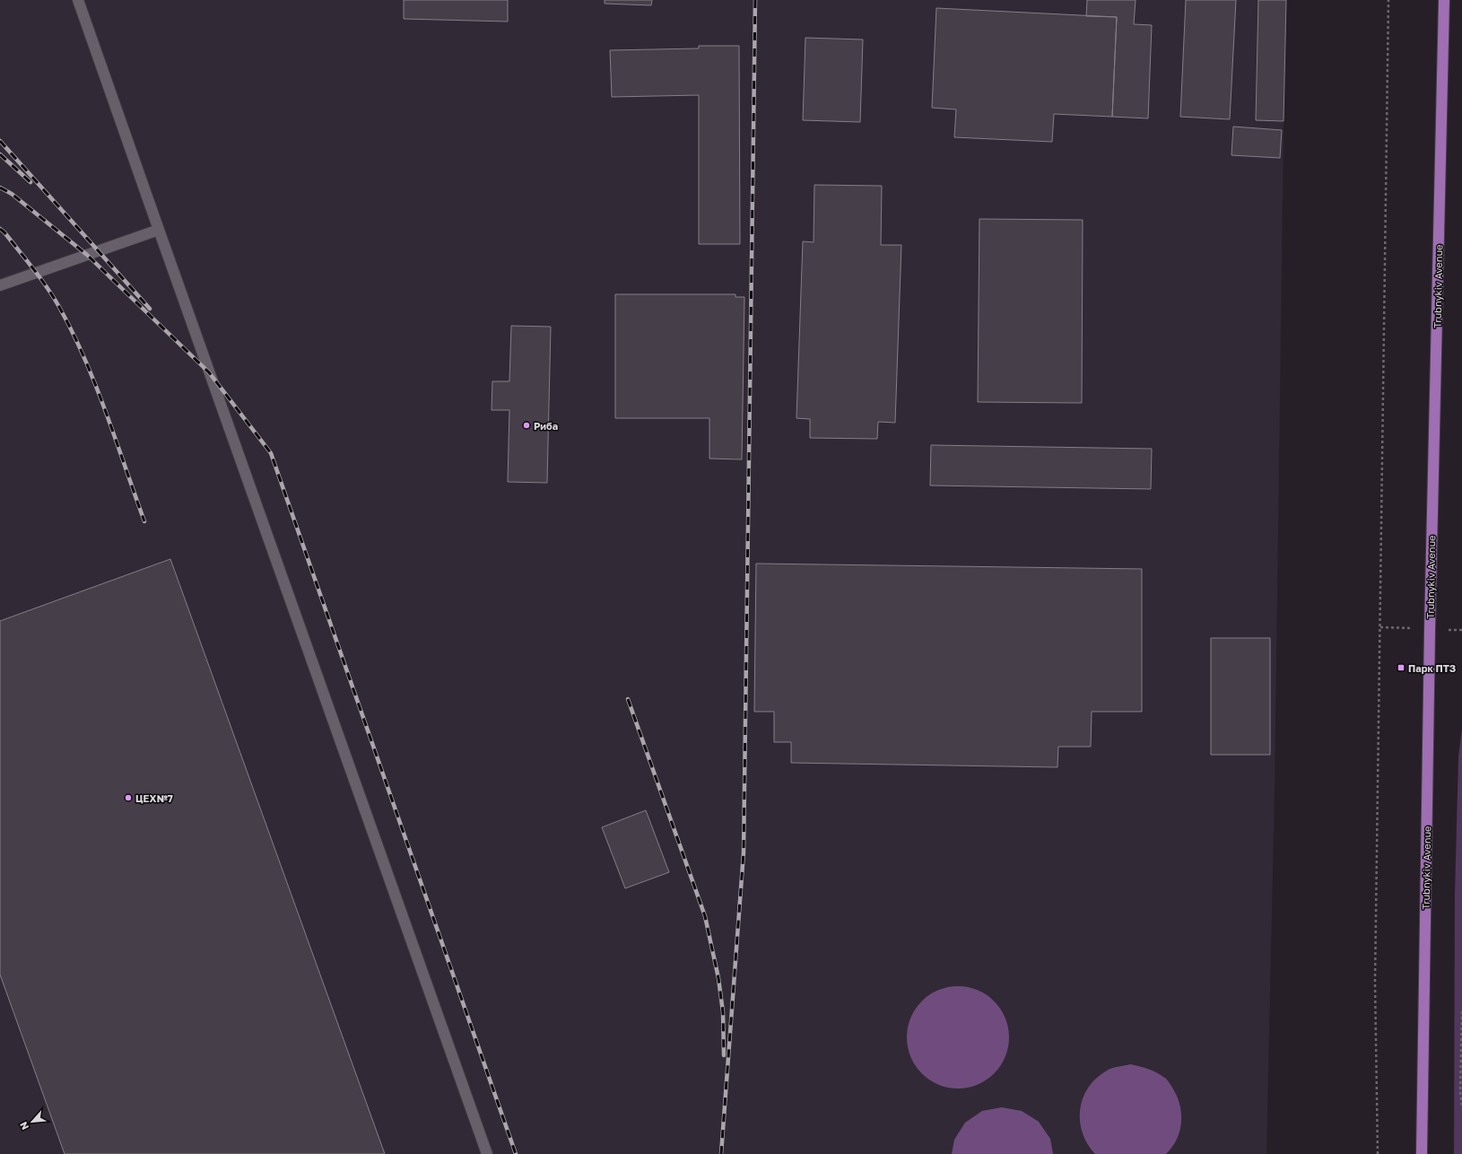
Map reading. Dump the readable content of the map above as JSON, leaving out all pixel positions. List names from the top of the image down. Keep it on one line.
{"streets":{"main road":["Trubnykiv Avenue"]},"places":{"other":["Риба","ЦЕХ№7"],"transit":["Парк ПТЗ"]},"north":"bottom left"}
